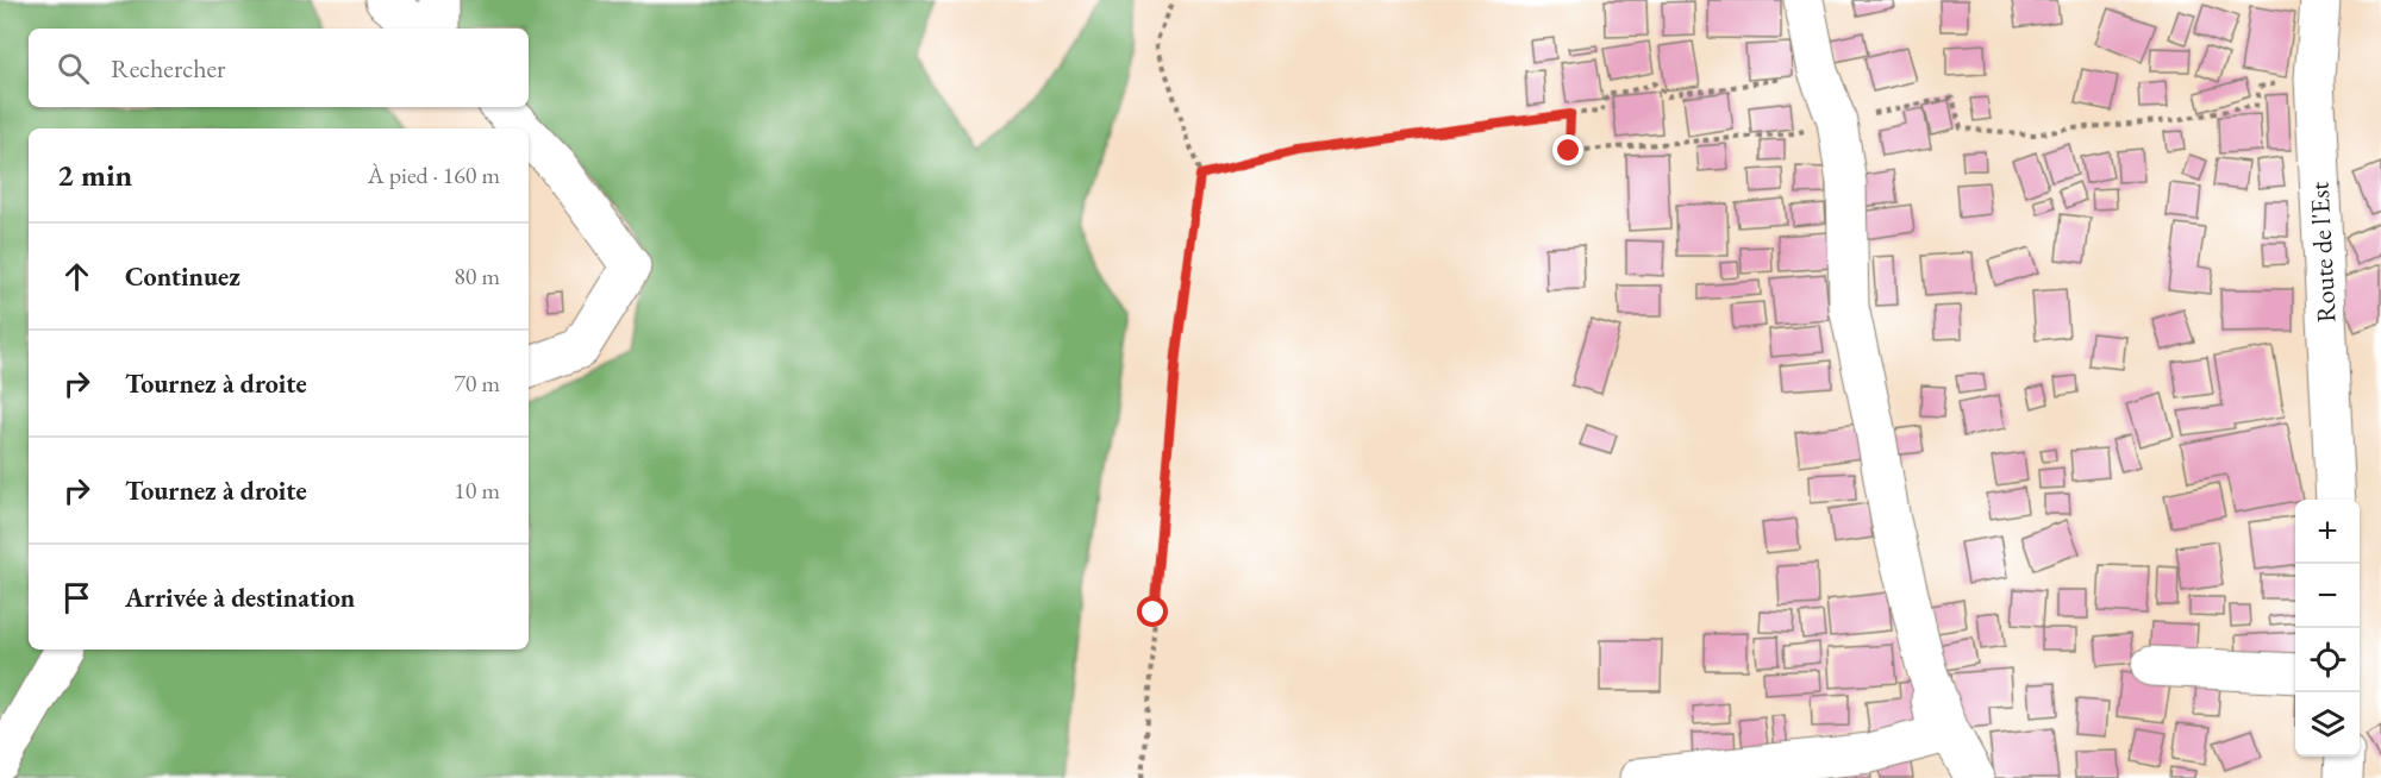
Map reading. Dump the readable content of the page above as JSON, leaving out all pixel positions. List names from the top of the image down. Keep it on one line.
{"streets":{"street":["Route de l'Est"]},"page":{"search":"Rechercher","heading":["2 min","À pied · 160 m"],"list":[["Continuez","80 m"],["Tournez à droite","70 m"],["Tournez à droite","10 m"],"Arrivée à destination"],"map_buttons":["+","−"]}}
